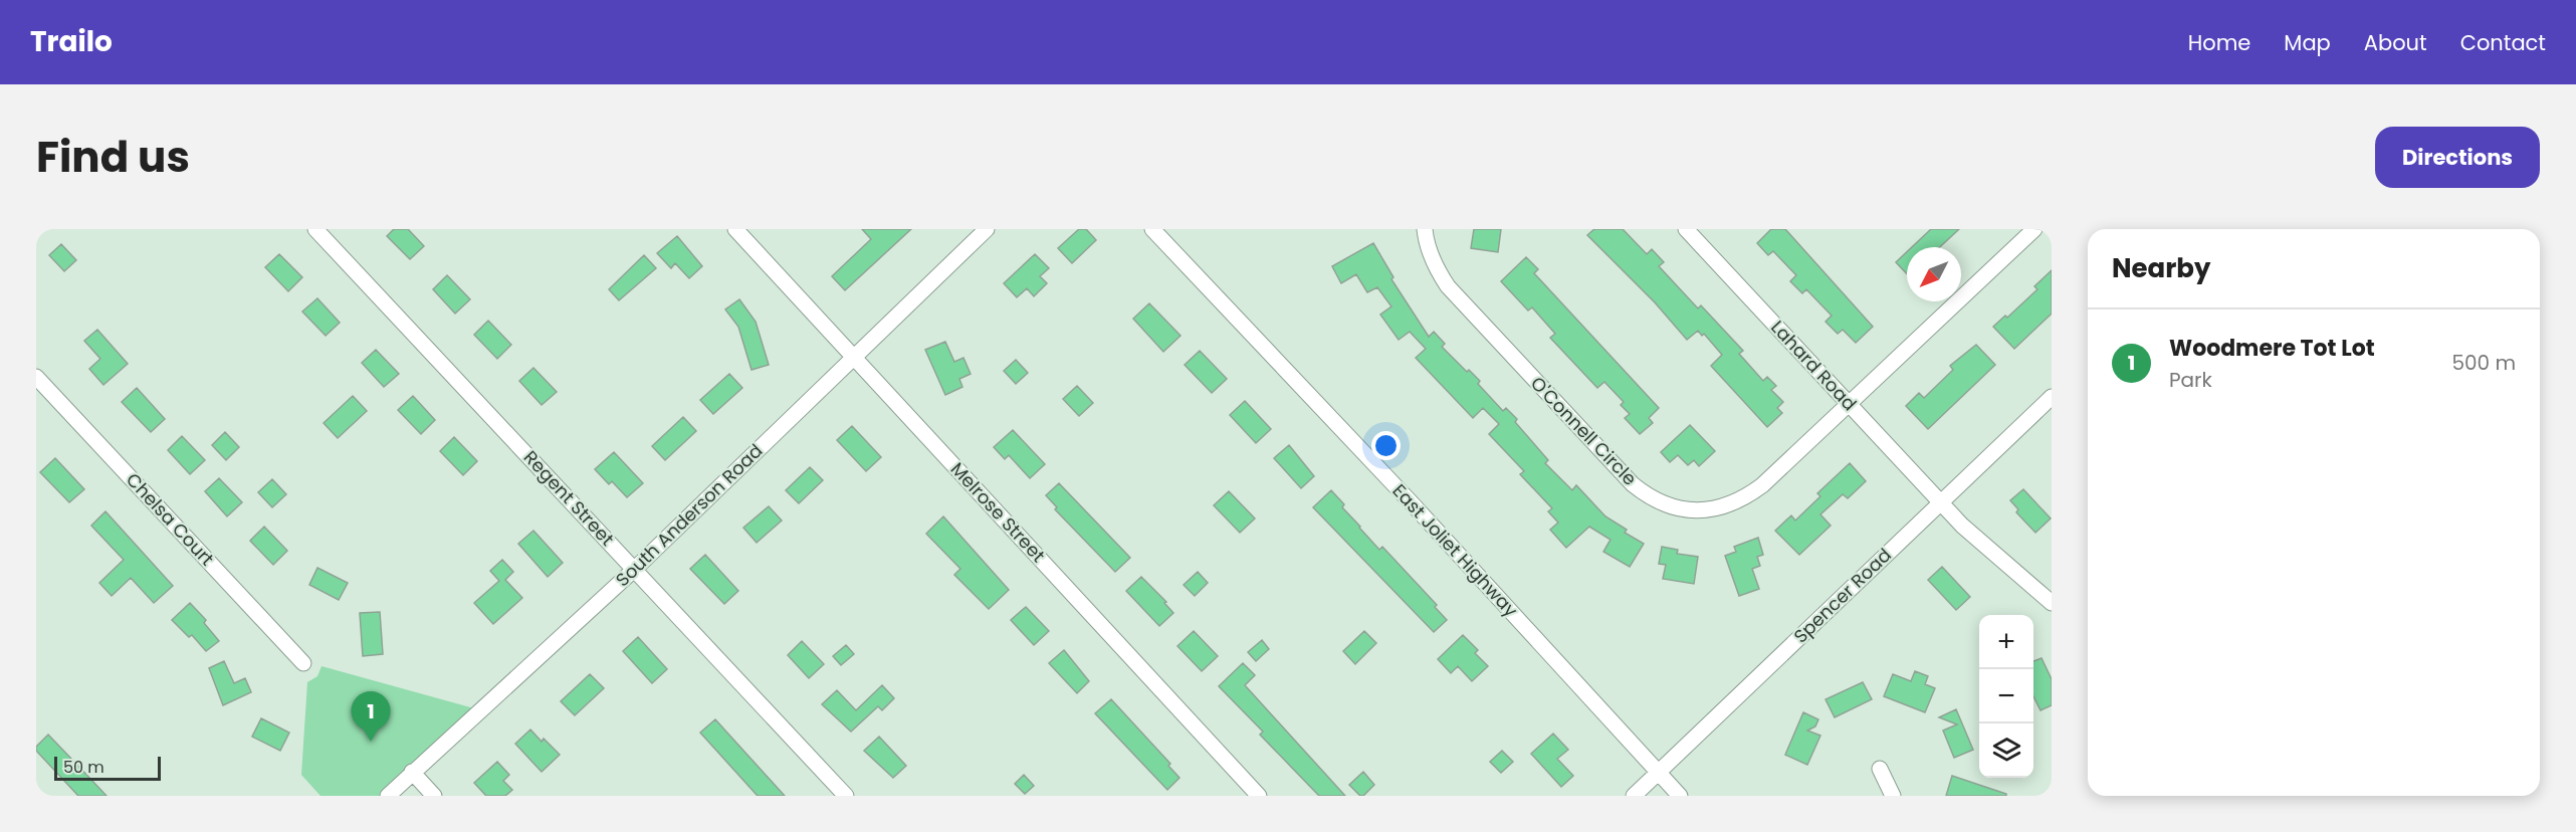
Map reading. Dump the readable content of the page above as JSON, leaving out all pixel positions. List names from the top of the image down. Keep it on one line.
{"streets":{"street":["Lahard Road","O'Connell Circle","Regent Street","Melrose Street","South Anderson Road","Chelsa Court","East Joliet Highway","Spencer Road"]},"crossings":[["Lahard Road","O'Connell Circle"],["Lahard Road","Spencer Road"],["Regent Street","South Anderson Road"],["Melrose Street","South Anderson Road"],["East Joliet Highway","Spencer Road"]],"scale_bar":"50 m","north":"bottom left","page":{"header":"Trailo","nav":["Home","Map","About","Contact"],"title":"Find us","buttons":"Directions","heading":"Nearby","list":[{"mark":"1","name":"Woodmere Tot Lot","note":"Park","value":"500 m"}],"map_buttons":["+","−"],"pins":"1","scale":"50 m"}}
